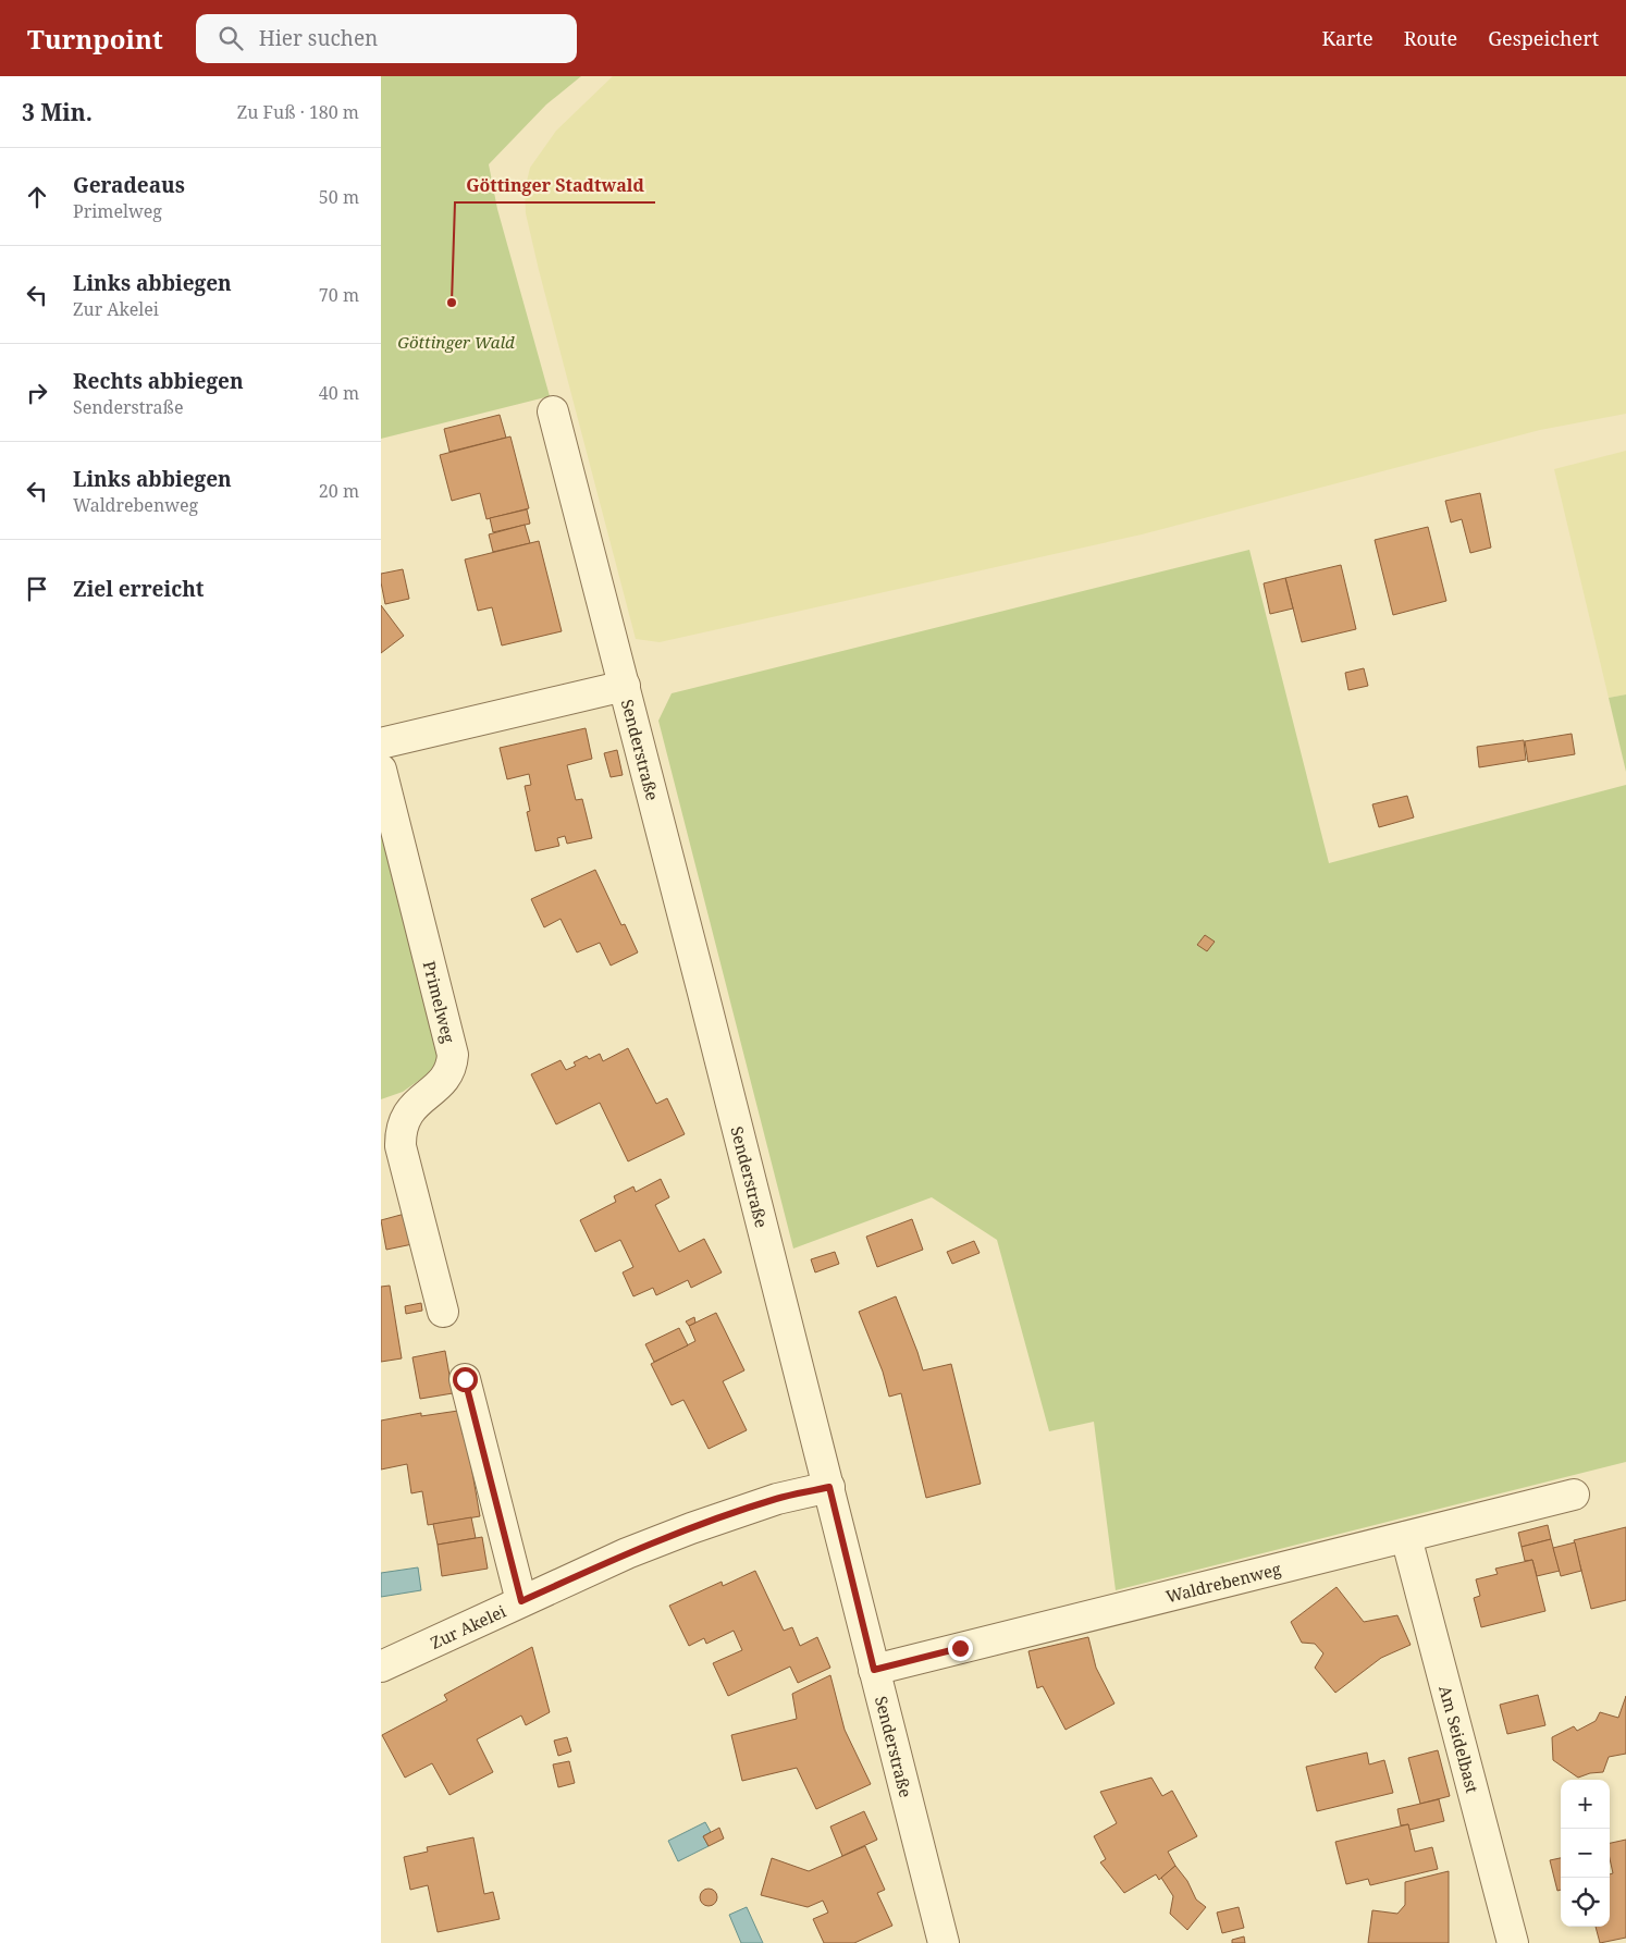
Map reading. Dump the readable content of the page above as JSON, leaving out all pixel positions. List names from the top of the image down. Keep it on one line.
{"streets":{"street":["Senderstraße","Primelweg","Waldrebenweg","Zur Akelei","Am Seidelbast"]},"crossings":[["Senderstraße","Waldrebenweg"],["Senderstraße","Zur Akelei"],["Waldrebenweg","Am Seidelbast"]],"parks":["Göttinger Wald"],"places":["Göttinger Stadtwald"],"page":{"header":"Turnpoint","search":"Hier suchen","nav":["Karte","Route","Gespeichert"],"heading":["3 Min.","Zu Fuß · 180 m"],"list":[["Geradeaus","Primelweg","50 m"],["Links abbiegen","Zur Akelei","70 m"],["Rechts abbiegen","Senderstraße","40 m"],["Links abbiegen","Waldrebenweg","20 m"],"Ziel erreicht"],"map_buttons":["+","−"]}}
